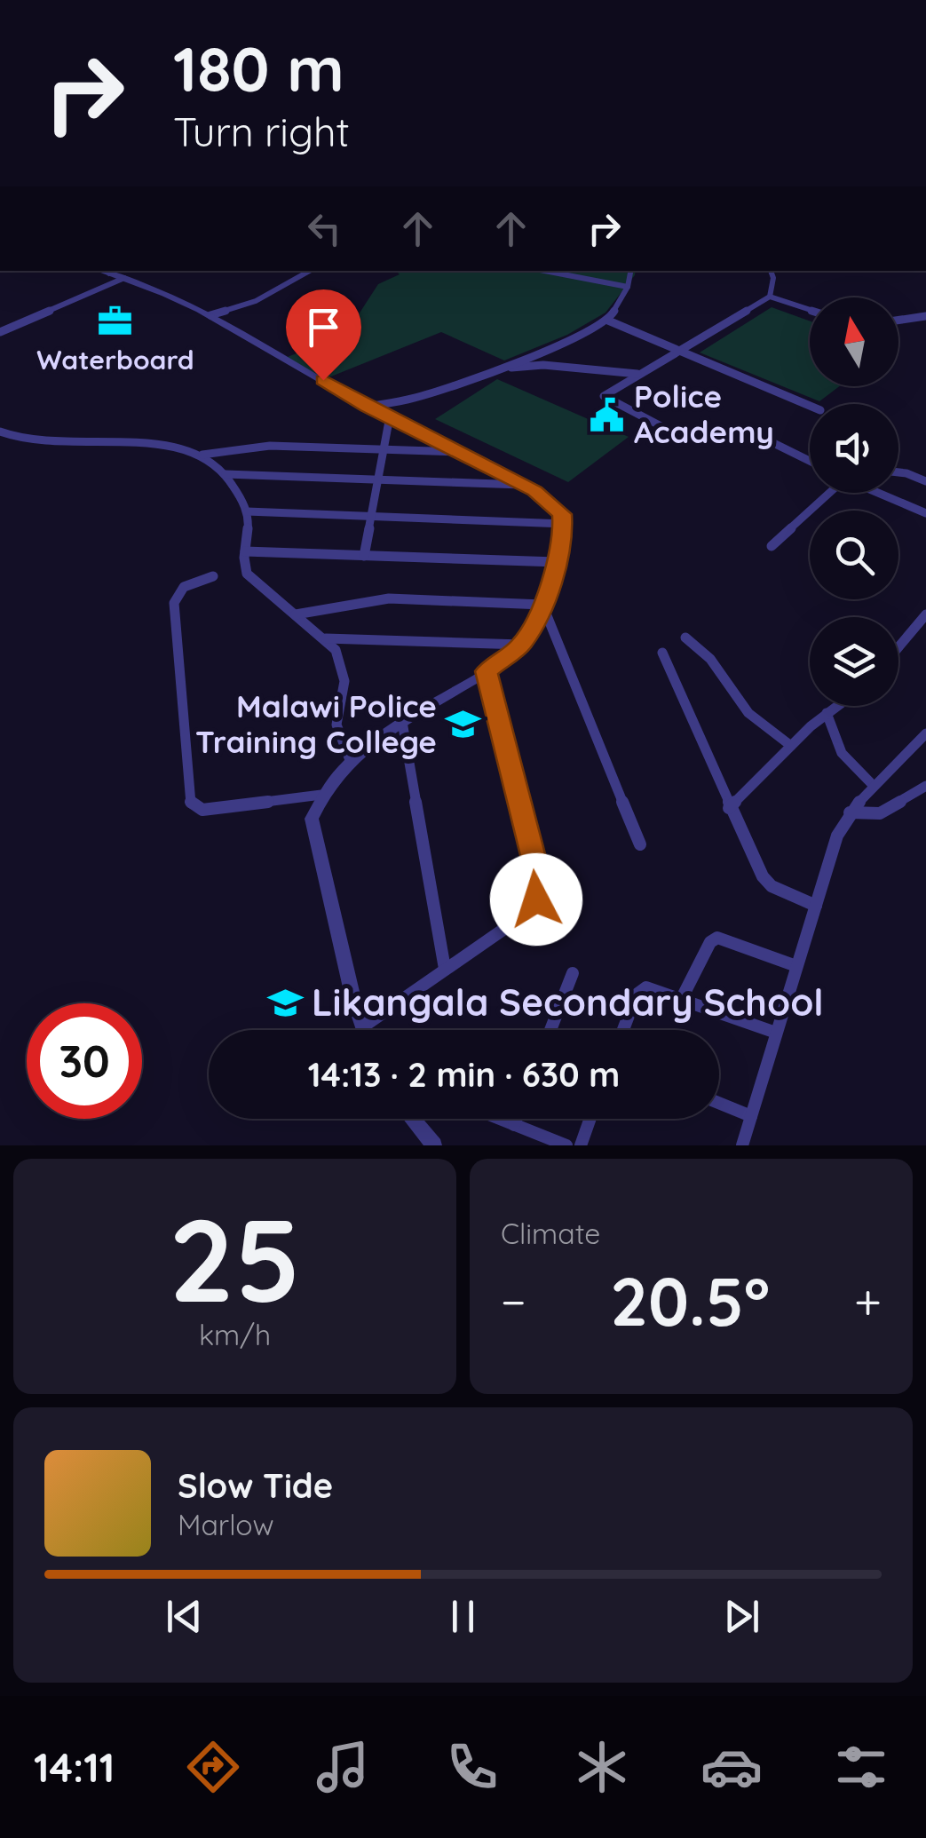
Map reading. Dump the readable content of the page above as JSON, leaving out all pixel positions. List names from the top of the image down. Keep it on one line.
{"places":{"office":["Waterboard"],"public building":["Police Academy"],"school or university":["Malawi Police Training College","Likangala Secondary School"]},"north":"top","page":{"turn":["180 m","Turn right"],"limit":"30","trip":"14:13 · 2 min · 630 m","tile":[["25","km/h"],"Climate"],"heat":["−","20.5°","+"],"song":["Slow Tide","Marlow"],"tabs":"14:11"}}
